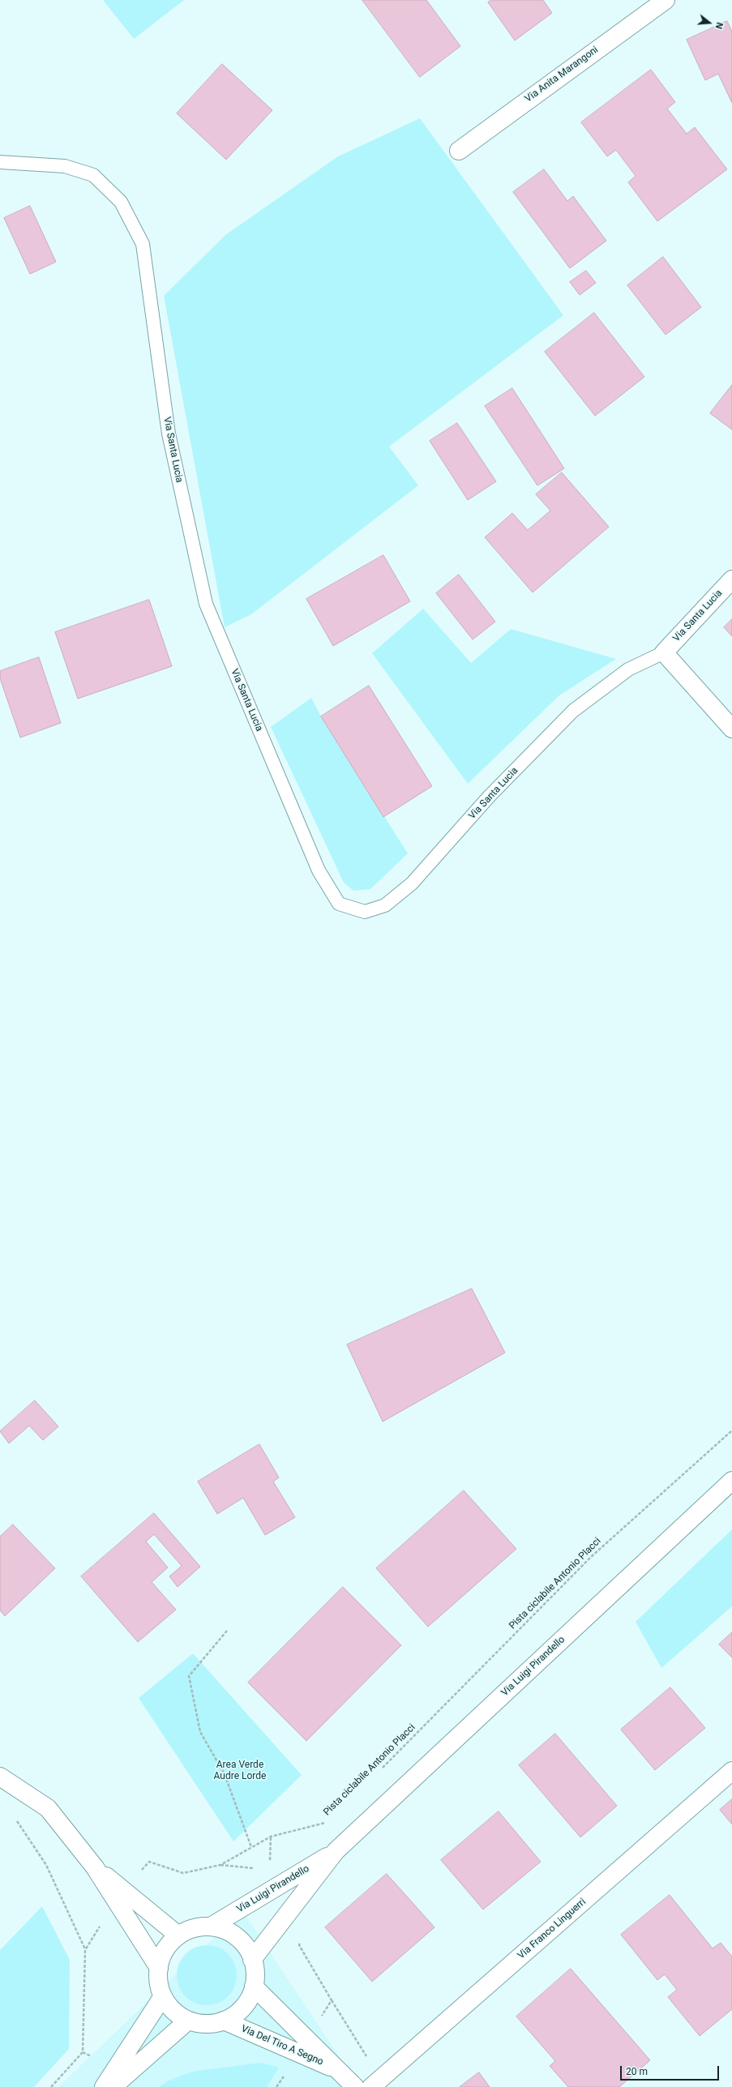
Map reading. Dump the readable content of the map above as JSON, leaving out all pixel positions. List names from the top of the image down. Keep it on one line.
{"streets":{"street":["Via Anita Marangoni","Via Santa Lucia","Via Luigi Pirandello","Via Franco Linguerri","Via Del Tiro A Segno"],"path":["Pista ciclabile Antonio Placci"]},"crossings":[["Via Luigi Pirandello","Via Del Tiro A Segno"]],"parks":["Area Verde Audre Lorde"],"scale_bar":"20 m","north":"right"}
